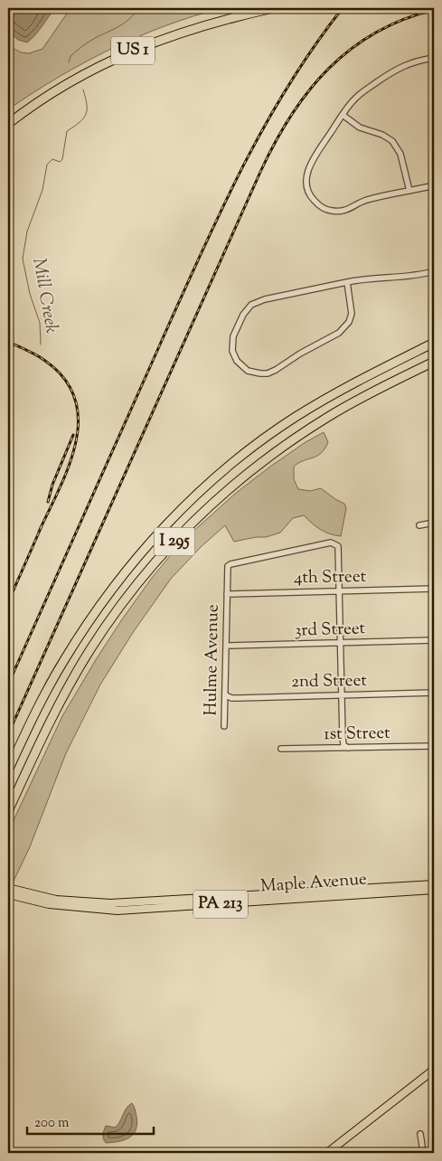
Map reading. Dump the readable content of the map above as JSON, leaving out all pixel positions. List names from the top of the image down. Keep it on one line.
{"streets":{"highway":["US 1","I 295"],"main road":["Maple Avenue","PA 213"],"street":["4th Street","3rd Street","Hulme Avenue","2nd Street","1st Street"]},"crossings":[["4th Street","Hulme Avenue"],["3rd Street","Hulme Avenue"],["Hulme Avenue","2nd Street"]],"water":["Mill Creek"],"scale_bar":"200 m"}
